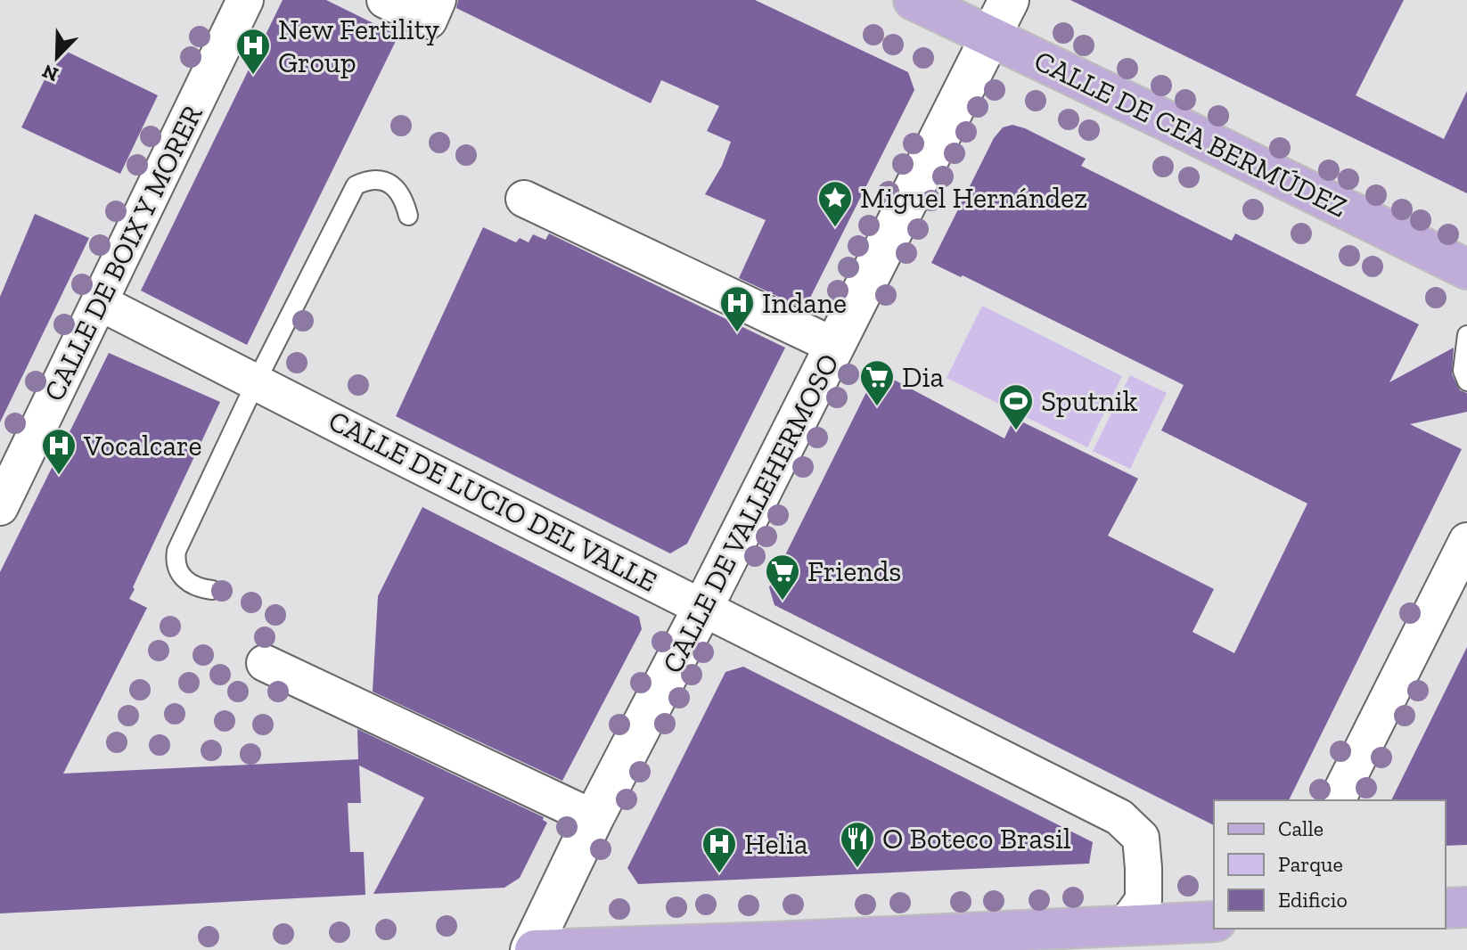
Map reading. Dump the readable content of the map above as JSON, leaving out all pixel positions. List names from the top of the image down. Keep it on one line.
{"streets":{"main road":["CALLE DE CEA BERMÚDEZ"],"street":["CALLE DE BOIX Y MORER","CALLE DE LUCIO DEL VALLE","CALLE DE VALLEHERMOSO"]},"crossings":[["CALLE DE CEA BERMÚDEZ","CALLE DE VALLEHERMOSO"],["CALLE DE BOIX Y MORER","CALLE DE LUCIO DEL VALLE"],["CALLE DE LUCIO DEL VALLE","CALLE DE VALLEHERMOSO"]],"places":{"hospital":["New Fertility Group","Indane","Vocalcare","Helia"],"place":["Miguel Hernández"],"supermarket":["Dia","Friends"],"sports":["Sputnik"],"restaurant":["O Boteco Brasil"]},"legend":["Calle","Parque","Edificio"],"north":"bottom left"}
